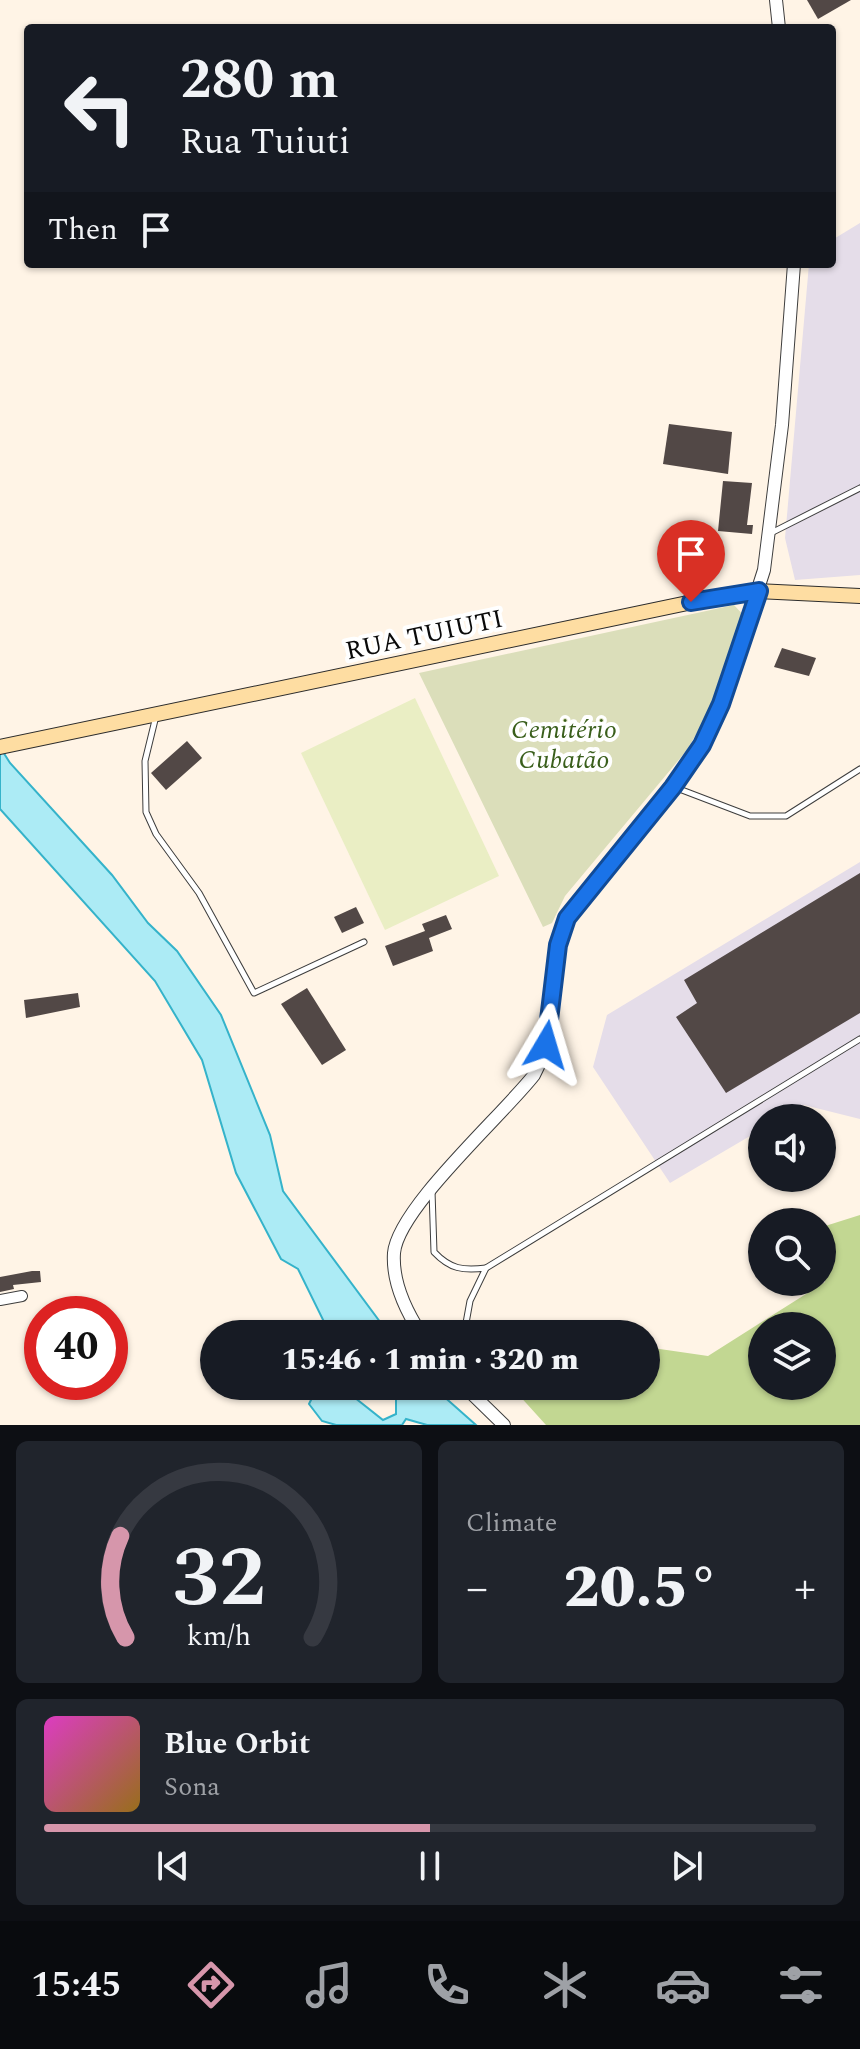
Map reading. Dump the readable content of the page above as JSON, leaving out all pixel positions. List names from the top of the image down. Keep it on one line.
{"streets":{"main road":["RUA TUIUTI"]},"parks":["Cemitério Cubatão"],"page":{"turn":["280 m","Rua Tuiuti"],"then":"Then","limit":"40","trip":"15:46 · 1 min · 320 m","tile":"Climate","heat":["−","20.5°","+"],"song":["Blue Orbit","Sona"],"tabs":"15:45","gauge":["32","km/h"]}}
